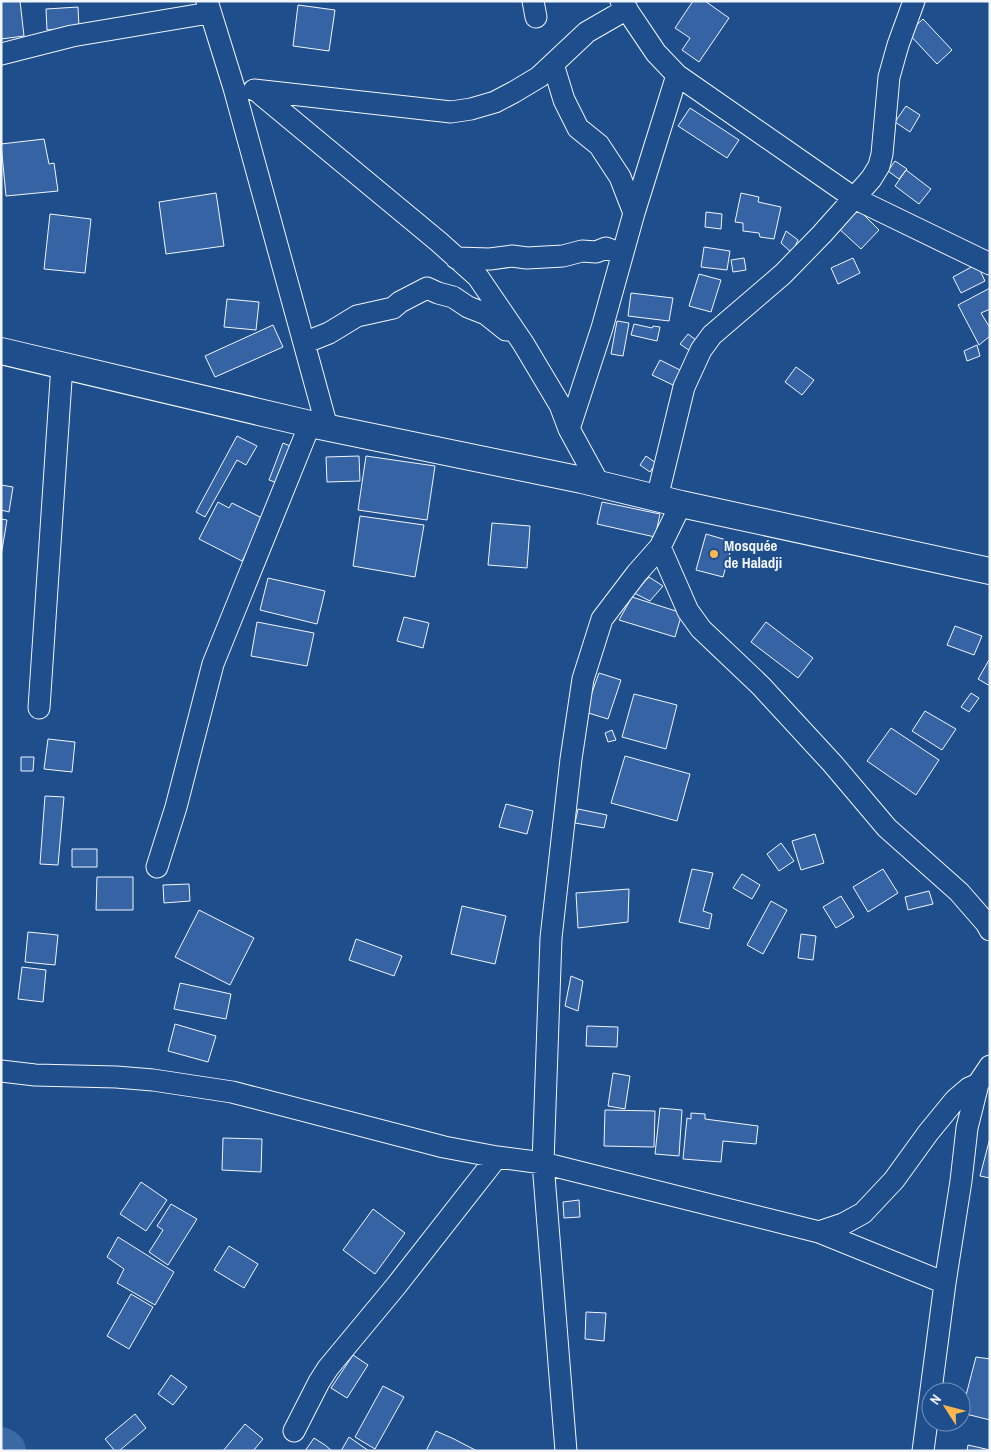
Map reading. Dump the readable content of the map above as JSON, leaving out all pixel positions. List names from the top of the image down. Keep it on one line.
{"places":["Mosquée de Haladji"],"north":"top left"}
